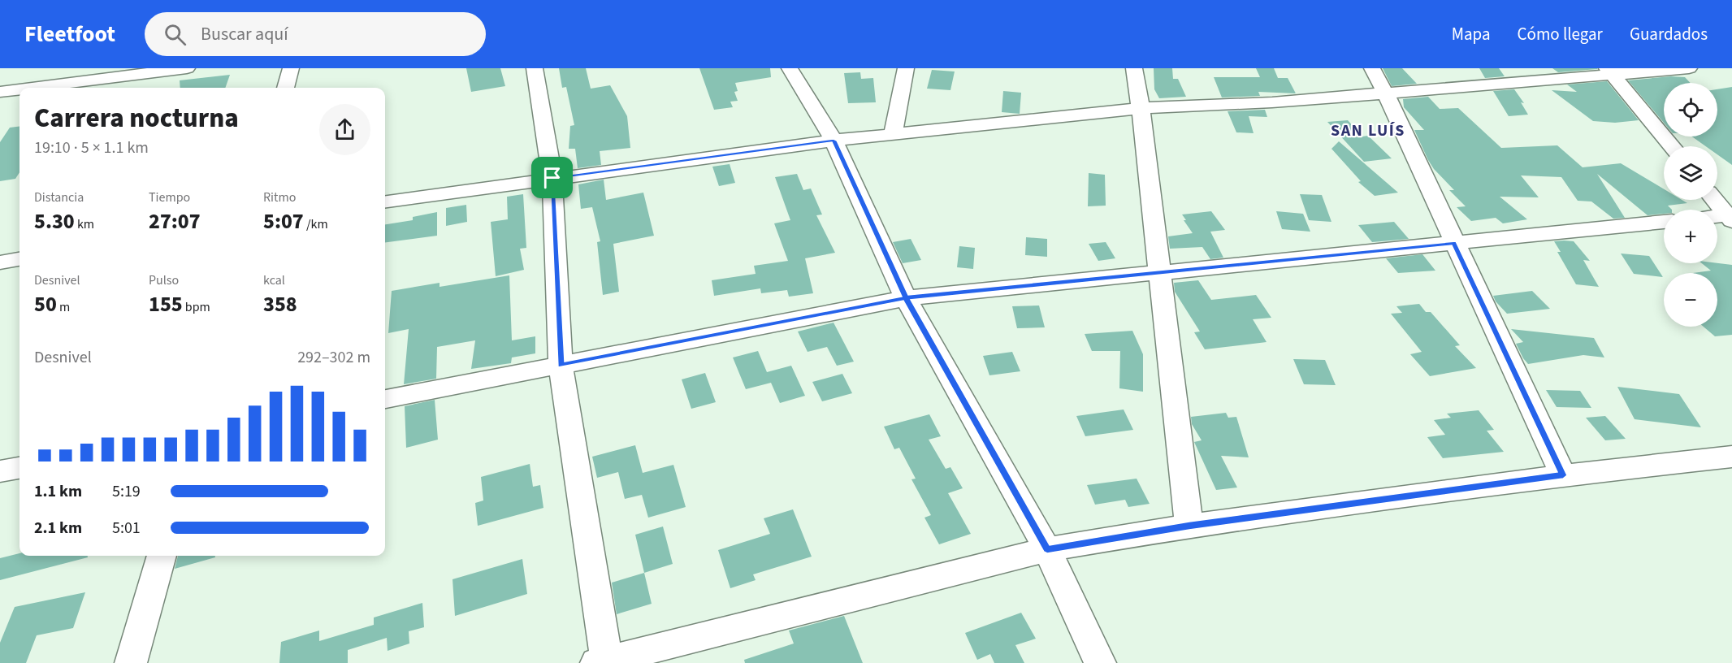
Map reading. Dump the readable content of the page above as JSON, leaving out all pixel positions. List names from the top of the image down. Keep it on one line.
{"districts":["SAN LUÍS"],"page":{"header":"Fleetfoot","search":"Buscar aquí","nav":["Mapa","Cómo llegar","Guardados"],"map_buttons":["+","−"],"heading":["Carrera nocturna","19:10 · 5 × 1.1 km"],"stats":[["Distancia","5.30 km"],["Tiempo","27:07"],["Ritmo","5:07 /km"],["Desnivel","50 m"],["Pulso","155 bpm"],["kcal","358"]],"chart":["Desnivel","292–302 m"],"list":[{"name":"1.1 km","note":"5:19"},{"name":"2.1 km","note":"5:01"}]}}
